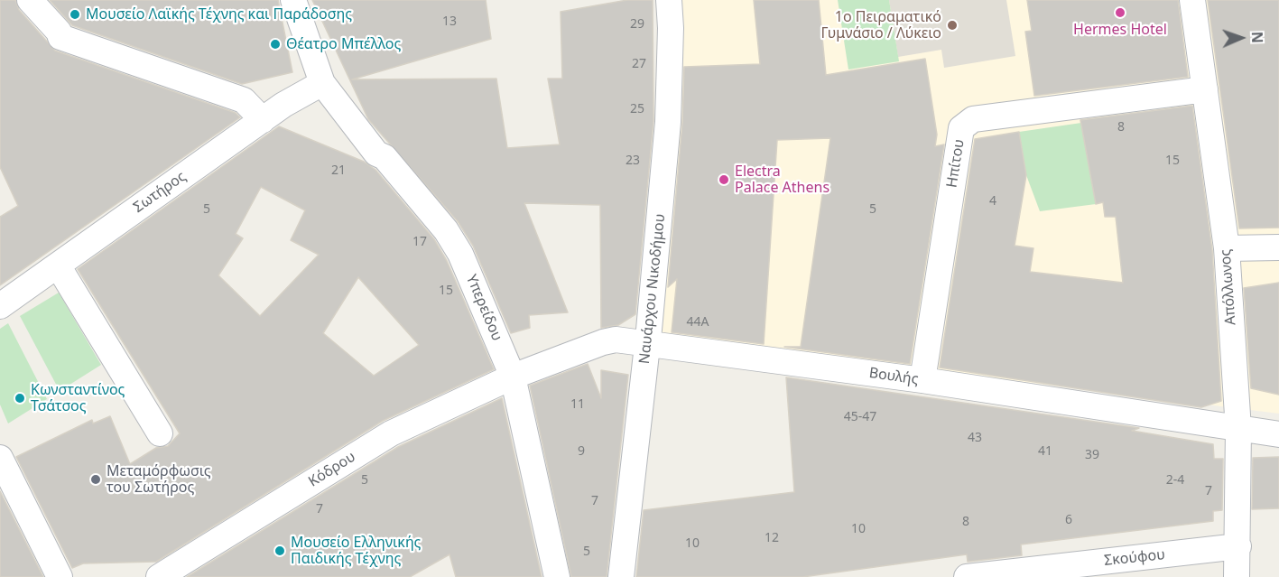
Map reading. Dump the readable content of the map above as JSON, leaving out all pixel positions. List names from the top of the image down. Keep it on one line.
{"streets":{"street":["Ηπίτου","Σωτήρος","Απόλλωνος","Ναυάρχου Νικοδήμου","Υπερείδου","Βουλής","Κόδρου","Σκούφου"]},"crossings":[["Ηπίτου","Απόλλωνος"],["Ηπίτου","Βουλής"],["Σωτήρος","Υπερείδου"],["Απόλλωνος","Βουλής"],["Απόλλωνος","Σκούφου"],["Ναυάρχου Νικοδήμου","Βουλής"],["Υπερείδου","Βουλής"],["Υπερείδου","Κόδρου"],["Βουλής","Κόδρου"]],"places":["Hermes Hotel","Μουσείο Λαϊκής Τέχνης και Παράδοσης","1ο Πειραματικό Γυμνάσιο / Λύκειο","Θέατρο Μπέλλος","Electra Palace Athens","Κωνσταντίνος Τσάτσος","Μεταμόρφωσις του Σωτήρος","Μουσείο Ελληνικής Παιδικής Τέχνης"],"house_numbers":["13","29","27","25","8","23","15","21","4","5","5","17","15","44A","11","45-47","43","9","41","39","5","2-4","7","7","7","6","8","10","12","10","5"],"north":"right"}
